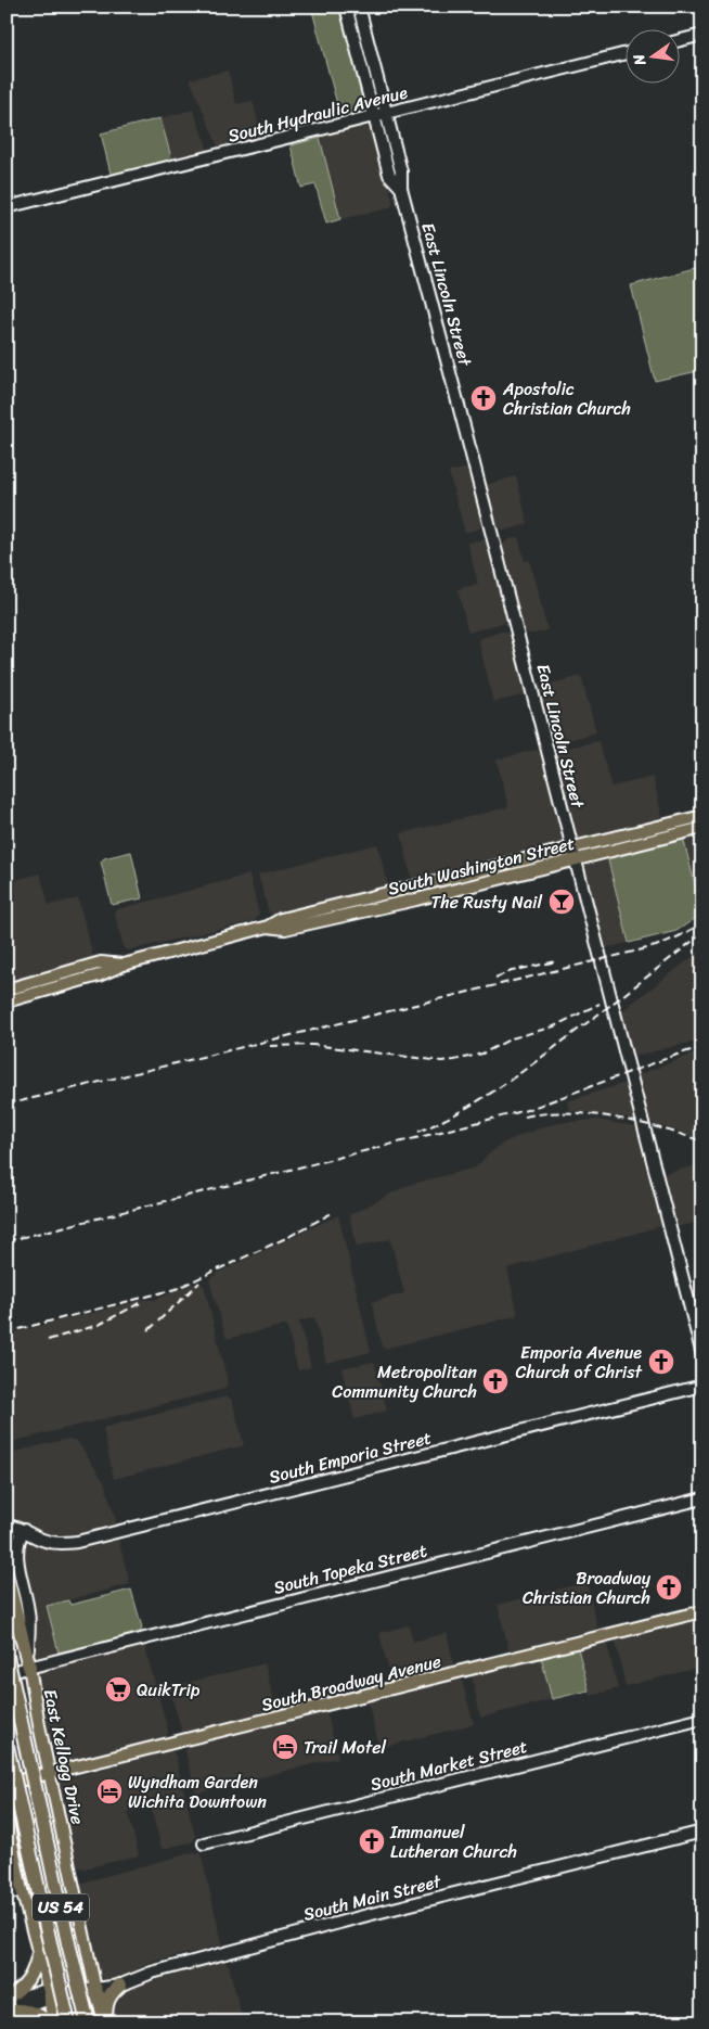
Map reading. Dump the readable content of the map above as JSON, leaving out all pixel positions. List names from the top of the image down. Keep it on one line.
{"streets":{"highway":["US 54"],"main road":["South Washington Street","South Broadway Avenue","East Kellogg Drive"],"street":["South Hydraulic Avenue","East Lincoln Street","South Emporia Street","South Topeka Street","South Market Street","South Main Street"]},"crossings":[["South Hydraulic Avenue","East Lincoln Street"],["East Lincoln Street","South Washington Street"],["South Emporia Street","East Kellogg Drive"],["South Topeka Street","East Kellogg Drive"],["South Broadway Avenue","East Kellogg Drive"],["East Kellogg Drive","South Main Street"]],"places":{"church":["Apostolic Christian Church","Emporia Avenue Church of Christ","Metropolitan Community Church","Broadway Christian Church","Immanuel Lutheran Church"],"bar":["The Rusty Nail"],"supermarket":["QuikTrip"],"hotel":["Trail Motel","Wyndham Garden Wichita Downtown"]},"north":"left"}
